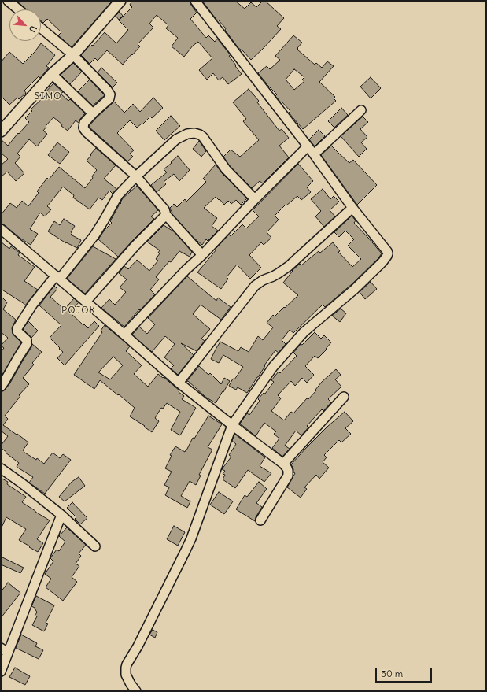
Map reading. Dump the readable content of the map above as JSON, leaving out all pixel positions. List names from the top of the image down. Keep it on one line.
{"districts":["SIMO","POJOK"],"scale_bar":"50 m","north":"bottom right"}
